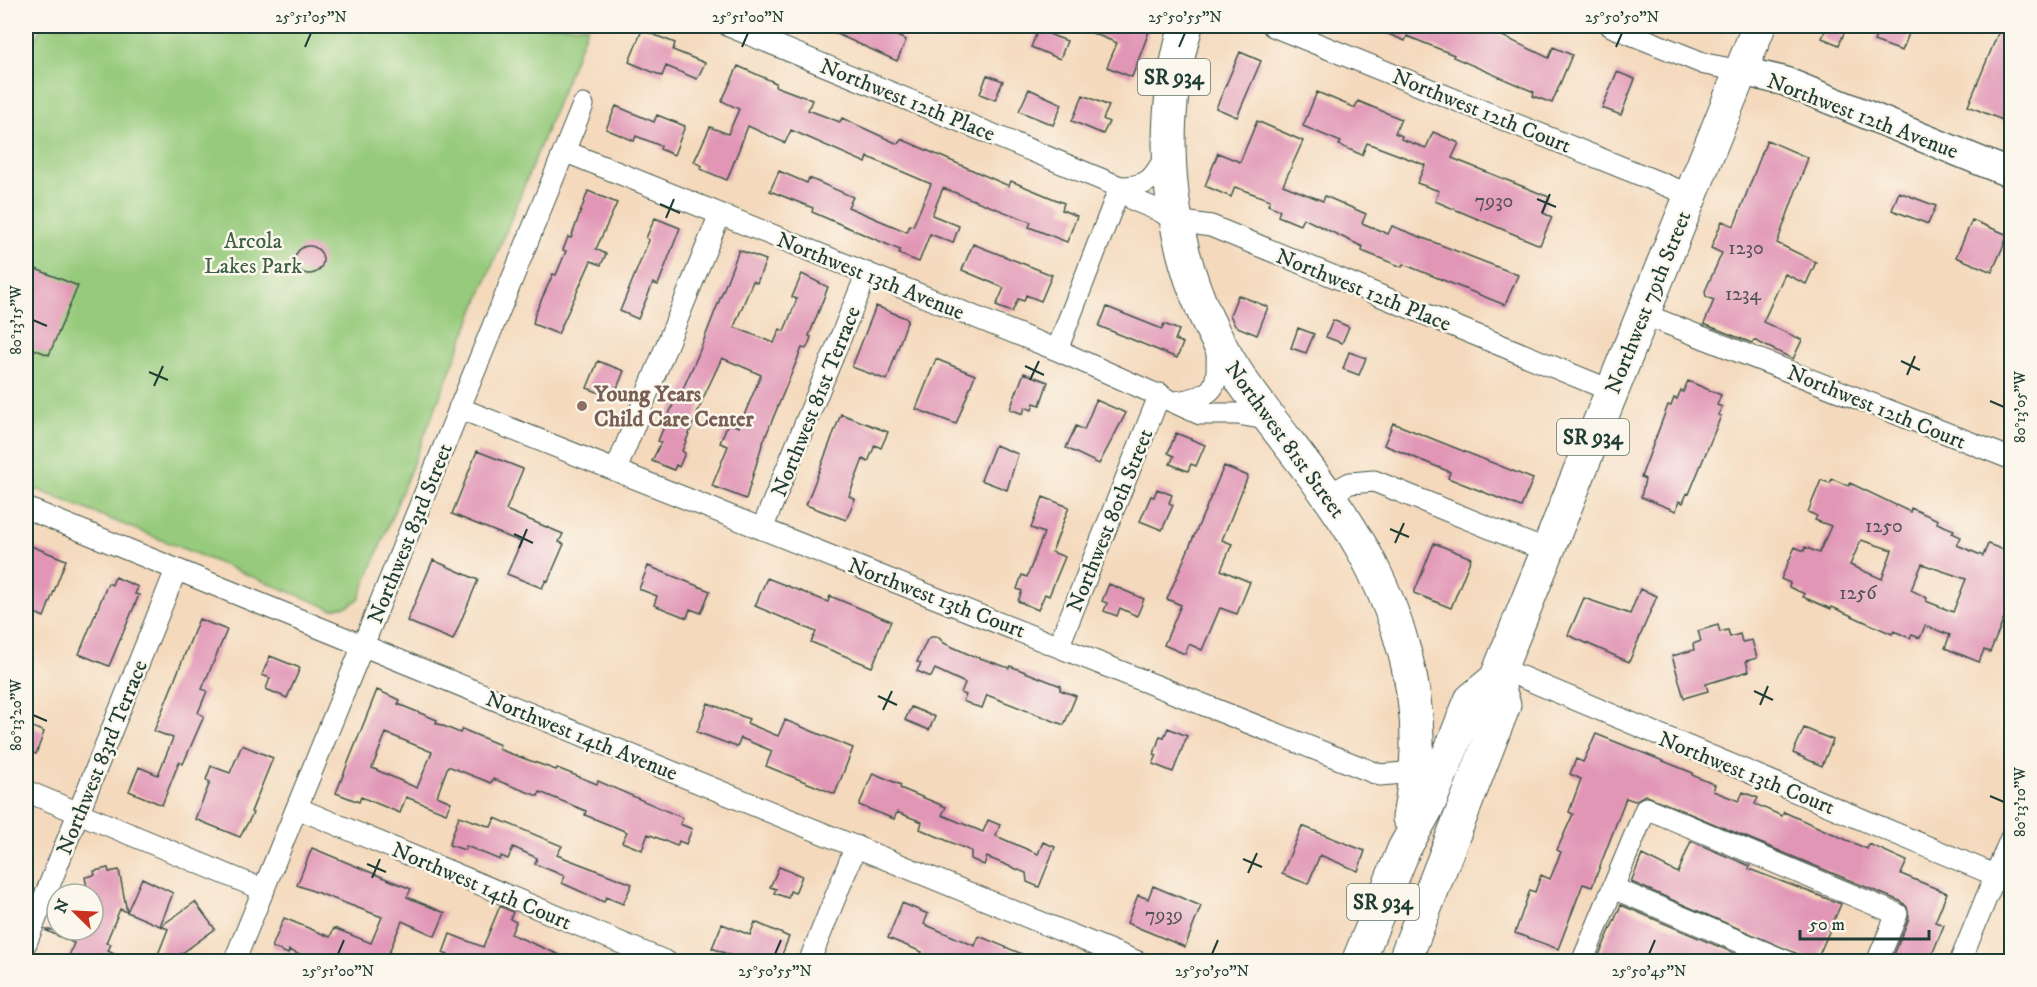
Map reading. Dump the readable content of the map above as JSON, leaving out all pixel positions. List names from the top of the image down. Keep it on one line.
{"streets":{"main road":["SR 934","Northwest 12th Avenue","Northwest 79th Street","Northwest 81st Street"],"street":["Northwest 12th Place","Northwest 12th Court","Northwest 13th Avenue","Northwest 81st Terrace","Northwest 80th Street","Northwest 83rd Street","Northwest 13th Court","Northwest 14th Avenue","Northwest 83rd Terrace","Northwest 14th Court"]},"crossings":[["SR 934","Northwest 79th Street"],["SR 934","Northwest 13th Court"],["Northwest 12th Place","Northwest 79th Street"],["Northwest 12th Place","Northwest 81st Street"],["Northwest 12th Court","Northwest 79th Street"],["Northwest 12th Avenue","Northwest 79th Street"],["Northwest 13th Avenue","Northwest 81st Terrace"],["Northwest 13th Avenue","Northwest 81st Street"],["Northwest 13th Avenue","Northwest 80th Street"],["Northwest 13th Avenue","Northwest 83rd Street"],["Northwest 79th Street","Northwest 81st Street"],["Northwest 79th Street","Northwest 13th Court"],["Northwest 81st Terrace","Northwest 13th Court"],["Northwest 81st Street","Northwest 13th Court"],["Northwest 80th Street","Northwest 13th Court"],["Northwest 83rd Street","Northwest 13th Court"],["Northwest 83rd Street","Northwest 14th Avenue"],["Northwest 83rd Street","Northwest 14th Court"],["Northwest 14th Avenue","Northwest 83rd Terrace"]],"parks":["Arcola Lakes Park"],"places":["Young Years Child Care Center"],"house_numbers":["7930","1230","1234","1250","1256","7939"],"scale_bar":"50 m","north":"top left","coordinates":["25°51'05\"N","25°51'00\"N","25°50'55\"N","25°50'50\"N","80°13'15\"W","80°13'05\"W","80°13'20\"W","80°13'10\"W","25°50'45\"N"]}
